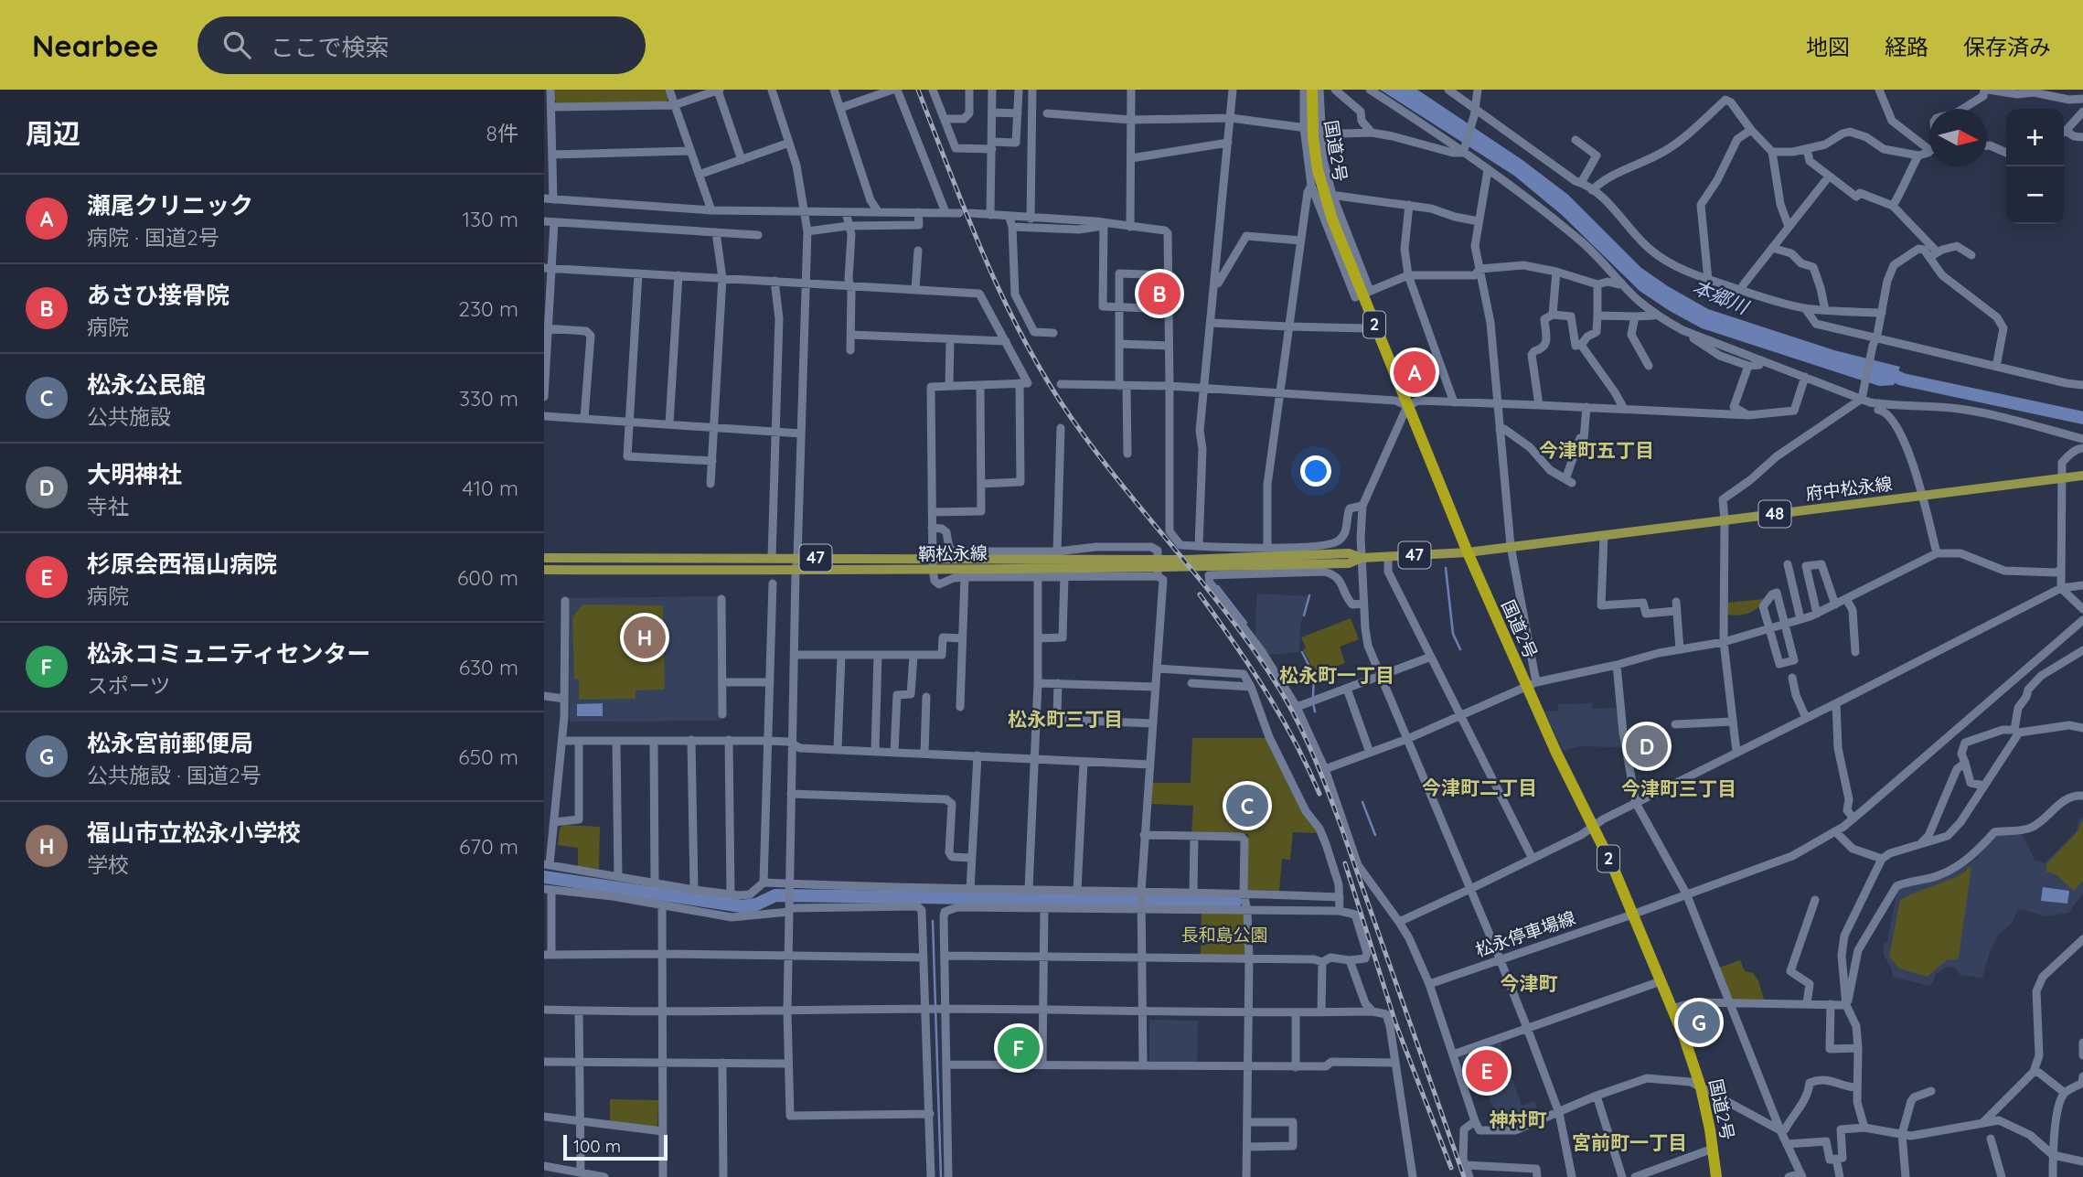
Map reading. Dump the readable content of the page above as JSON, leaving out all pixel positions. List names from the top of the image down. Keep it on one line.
{"streets":{"highway":["国道2号","2"],"main road":["府中松永線","48","鞆松永線","47"],"street":["松永停車場線"]},"crossings":[["国道2号","府中松永線"],["国道2号","鞆松永線"],["国道2号","松永停車場線"],["府中松永線","鞆松永線"]],"districts":["今津町五丁目","松永町一丁目","松永町三丁目","今津町二丁目","今津町三丁目","今津町","神村町","宮前町一丁目"],"water":["本郷川"],"parks":["長和島公園"],"scale_bar":"100 m","north":"right","page":{"header":"Nearbee","search":"ここで検索","nav":["地図","経路","保存済み"],"heading":["周辺","8件"],"map_buttons":["+","−"],"list":[{"mark":"A","name":"瀬尾クリニック","note":"病院 · 国道2号","value":"130 m"},{"mark":"B","name":"あさひ接骨院","note":"病院","value":"230 m"},{"mark":"C","name":"松永公民館","note":"公共施設","value":"330 m"},{"mark":"D","name":"大明神社","note":"寺社","value":"410 m"},{"mark":"E","name":"杉原会西福山病院","note":"病院","value":"600 m"},{"mark":"F","name":"松永コミュニティセンター","note":"スポーツ","value":"630 m"},{"mark":"G","name":"松永宮前郵便局","note":"公共施設 · 国道2号","value":"650 m"},{"mark":"H","name":"福山市立松永小学校","note":"学校","value":"670 m"}],"pins":["B","A","H","D","C","G","F","E"],"scale":"100 m"}}
